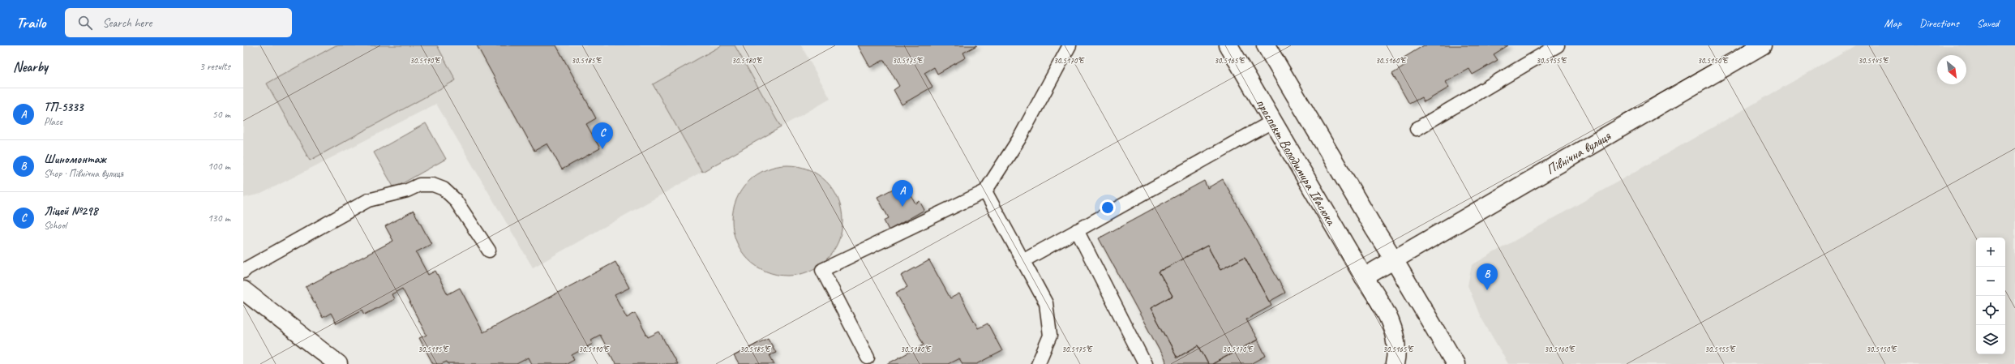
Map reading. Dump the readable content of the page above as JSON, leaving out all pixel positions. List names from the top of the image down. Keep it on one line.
{"streets":{"street":["Північна вулиця","проспект Володимира Івасюка"]},"crossings":[["Північна вулиця","проспект Володимира Івасюка"]],"north":"bottom right","page":{"header":"Trailo","search":"Search here","nav":["Map","Directions","Saved"],"heading":["Nearby","3 results"],"list":[{"mark":"A","name":"ТП-5333","note":"Place","value":"50 m"},{"mark":"B","name":"Шиномонтаж","note":"Shop · Північна вулиця","value":"100 m"},{"mark":"C","name":"Ліцей №298","note":"School","value":"130 m"}],"pins":["C","A","B"],"map_buttons":["+","−"]},"coordinates":["30.5190°E","30.5185°E","30.5180°E","30.5175°E","30.5170°E","30.5165°E","30.5160°E","30.5155°E","30.5150°E","30.5145°E","30.5195°E"]}
